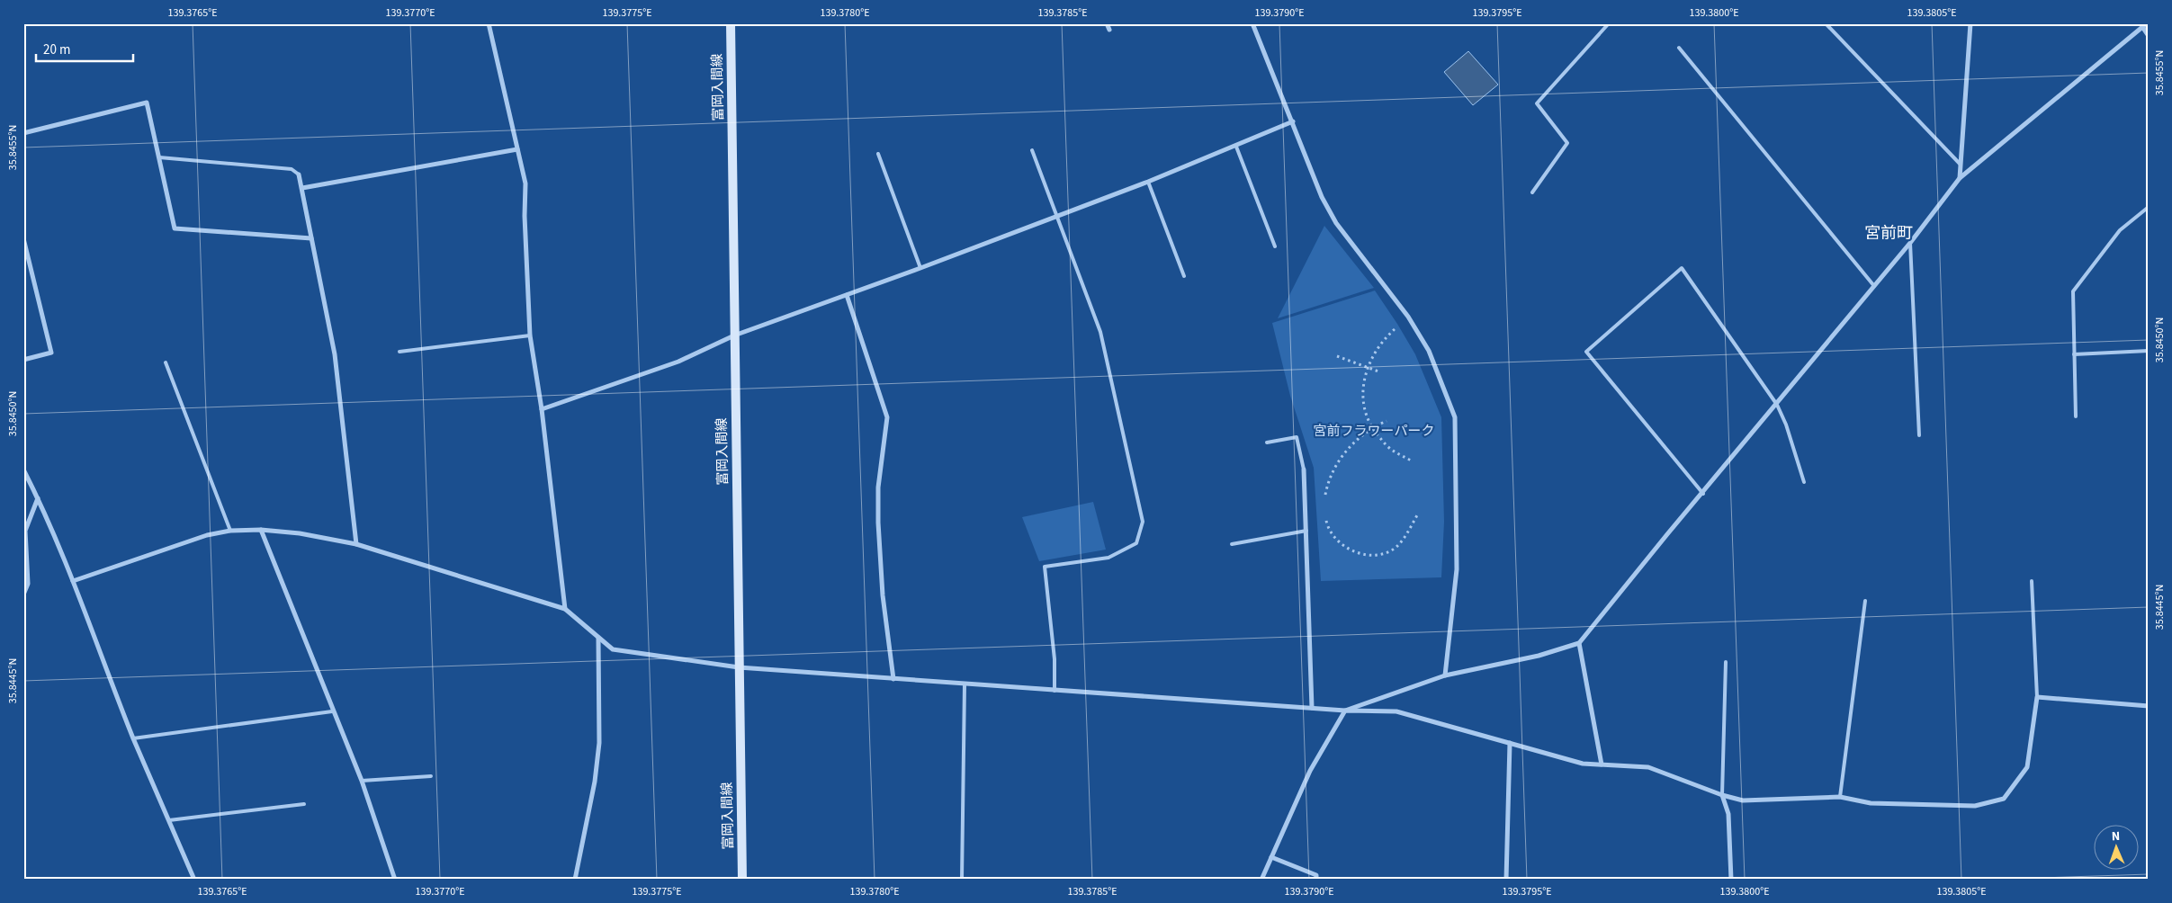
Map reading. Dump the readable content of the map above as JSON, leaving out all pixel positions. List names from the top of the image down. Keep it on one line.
{"streets":{"main road":["富岡入間線"]},"districts":["宮前町"],"parks":["宮前フラワーパーク"],"scale_bar":"20 m","north":"top","coordinates":["139.3765°E","139.3770°E","139.3775°E","139.3780°E","139.3785°E","139.3790°E","139.3795°E","139.3800°E","139.3805°E","35.8455°N","35.8450°N","35.8445°N"]}
